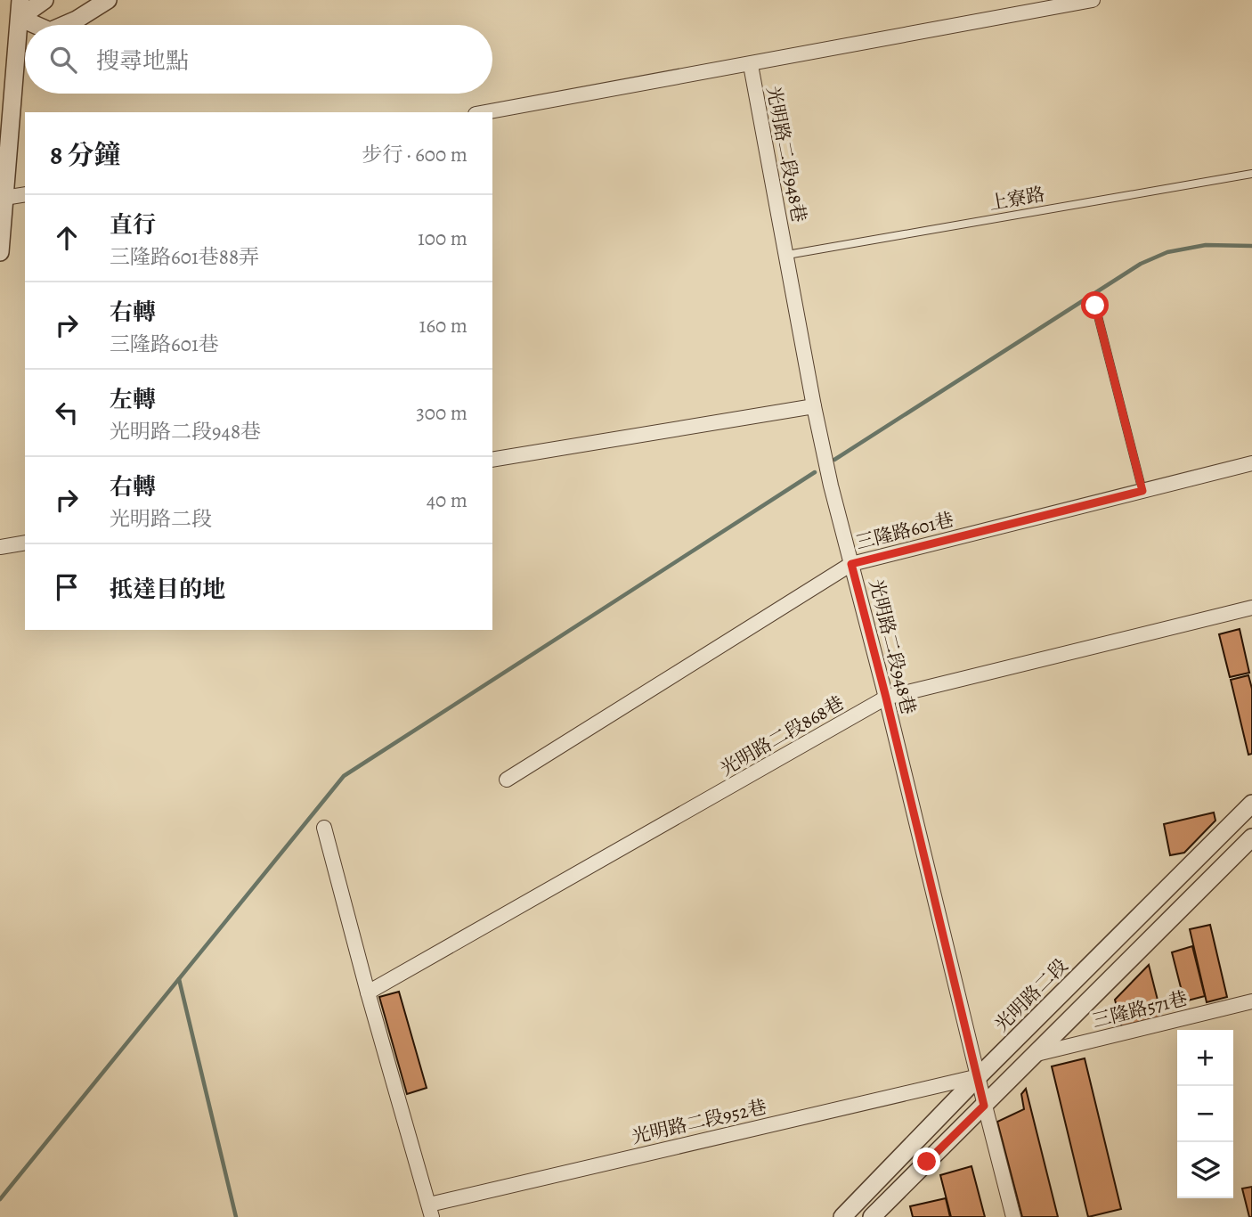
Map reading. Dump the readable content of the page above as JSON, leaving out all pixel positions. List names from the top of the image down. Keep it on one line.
{"streets":{"street":["光明路二段948巷","三隆路601巷","光明路二段868巷","光明路二段","三隆路571巷","光明路二段952巷"],"lane":["上寮路"]},"crossings":[["光明路二段948巷","上寮路"],["光明路二段948巷","三隆路601巷"],["光明路二段948巷","光明路二段868巷"],["光明路二段948巷","光明路二段"],["光明路二段948巷","光明路二段952巷"],["光明路二段","三隆路571巷"],["光明路二段","光明路二段952巷"]],"page":{"search":"搜尋地點","heading":["8 分鐘","步行 · 600 m"],"list":[["直行","三隆路601巷88弄","100 m"],["右轉","三隆路601巷","160 m"],["左轉","光明路二段948巷","300 m"],["右轉","光明路二段","40 m"],"抵達目的地"],"map_buttons":["+","−"]}}
